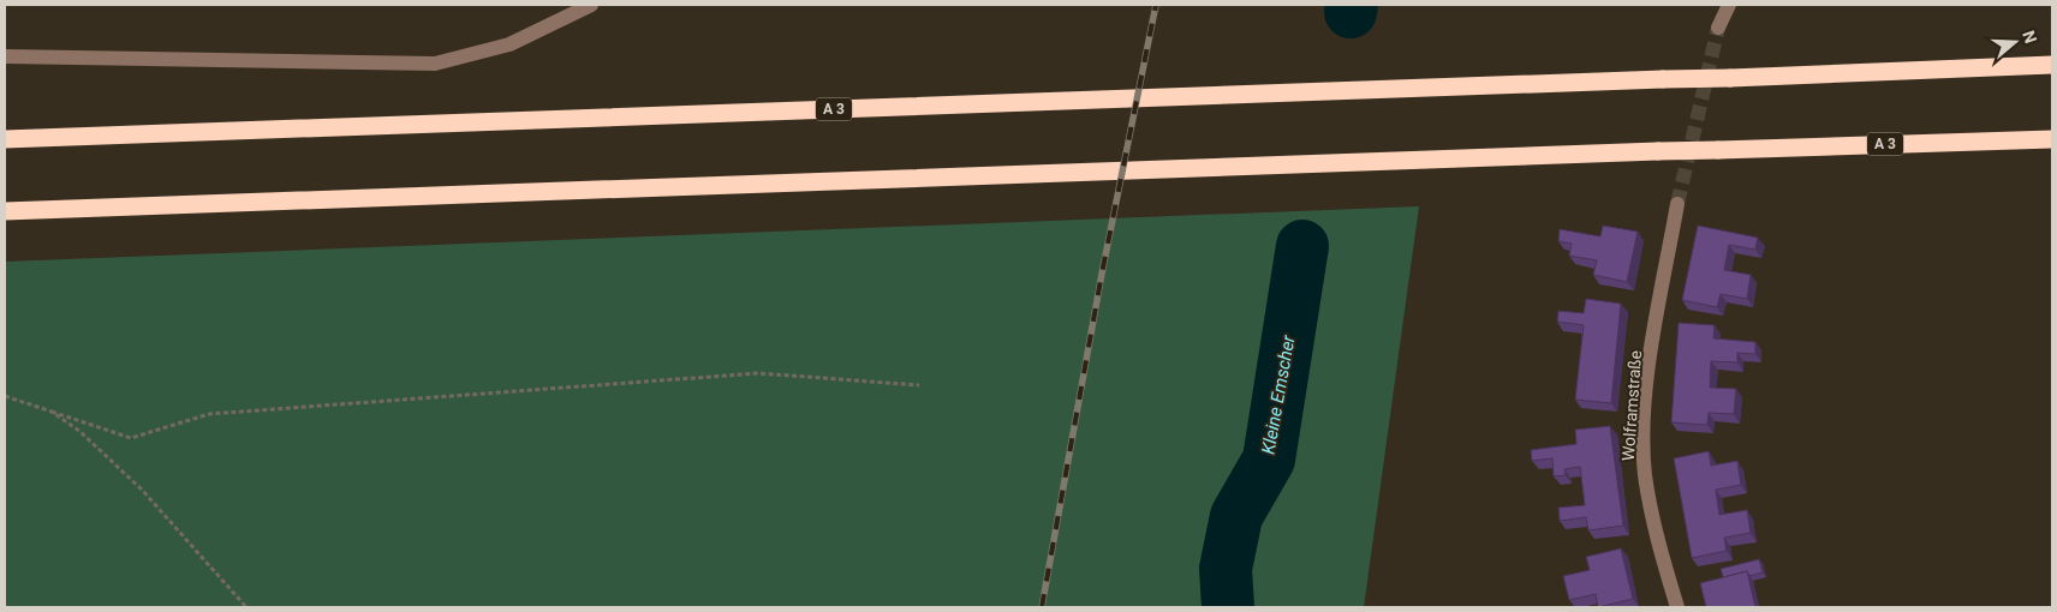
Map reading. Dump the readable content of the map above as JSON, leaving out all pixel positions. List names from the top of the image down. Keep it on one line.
{"streets":{"highway":["A 3"],"street":["Wolframstraße"]},"water":["Kleine Emscher"],"north":"right"}
